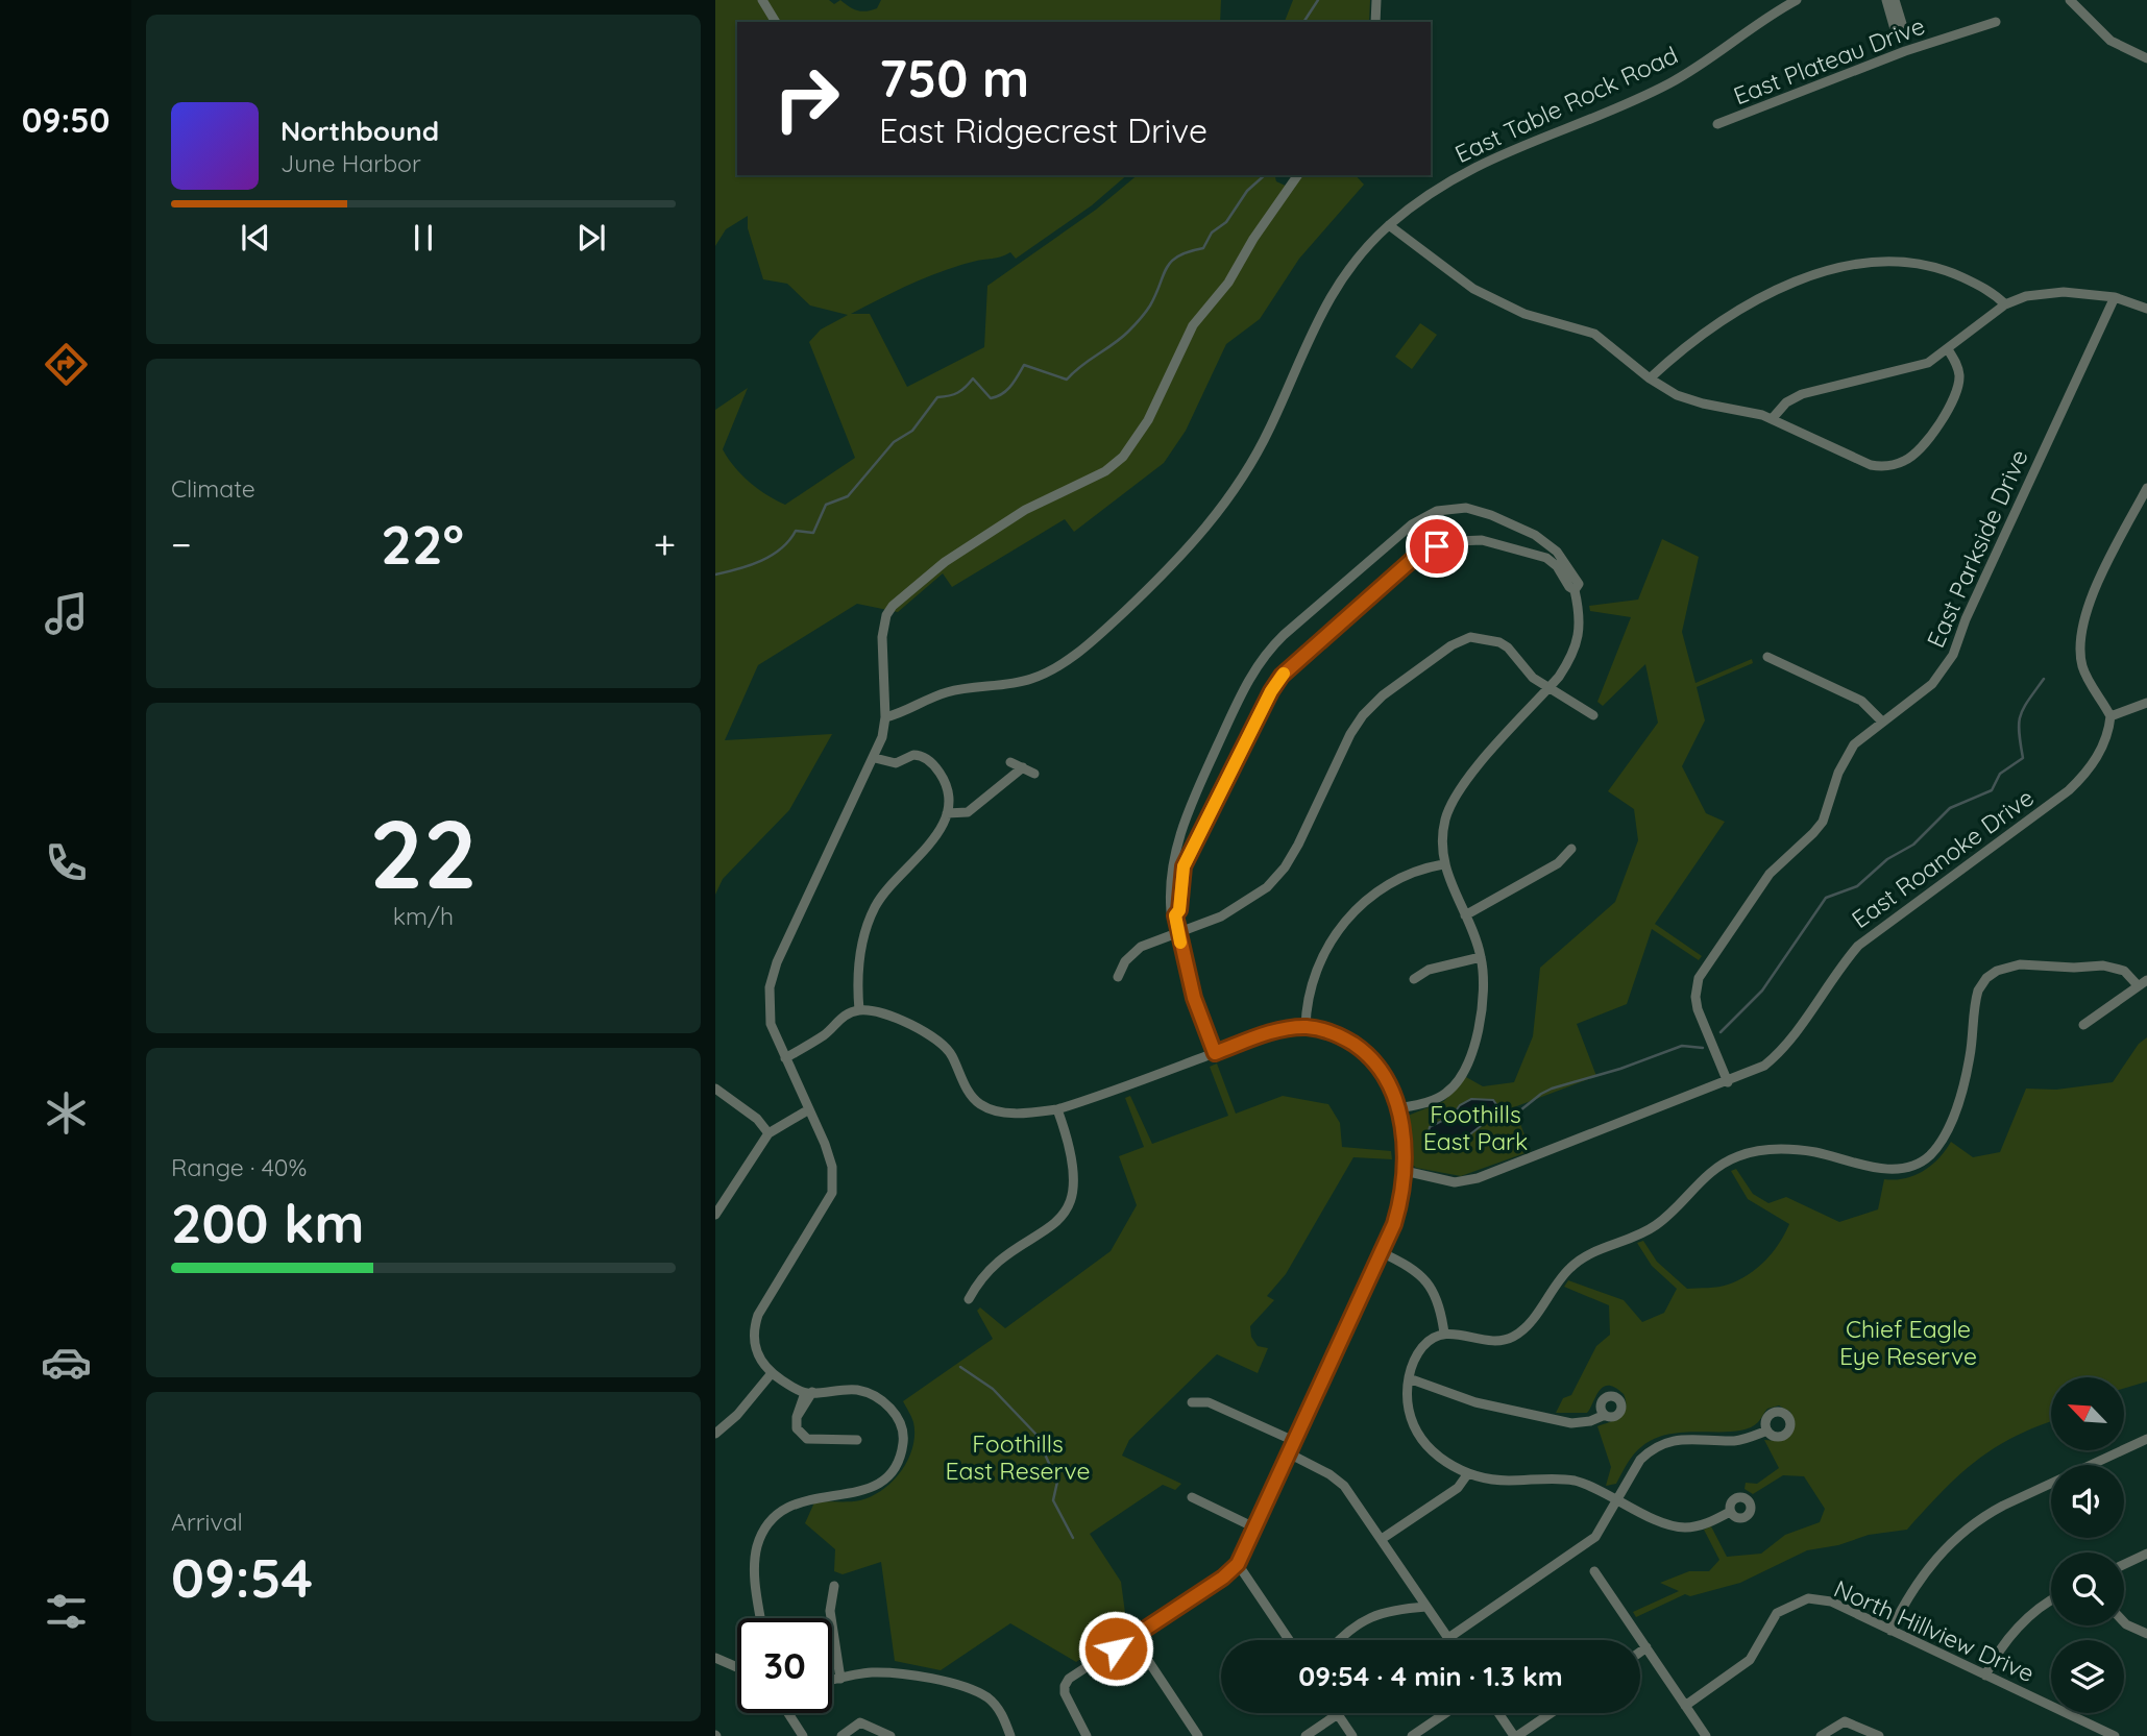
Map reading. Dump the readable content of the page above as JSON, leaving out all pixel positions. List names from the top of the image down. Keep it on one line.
{"streets":{"street":["East Plateau Drive","East Table Rock Road","East Parkside Drive","East Roanoke Drive","North Hillview Drive"]},"crossings":[["East Parkside Drive","East Roanoke Drive"]],"parks":["Foothills East Park","Chief Eagle Eye Reserve","Foothills East Reserve"],"north":"top left","page":{"tabs":"09:50","turn":["750 m","East Ridgecrest Drive"],"song":["Northbound","June Harbor"],"tile":["Climate",["22","km/h"],["Range · 40%","200 km"],["Arrival","09:54"]],"heat":["−","22°","+"],"limit":"30","trip":"09:54 · 4 min · 1.3 km"}}
